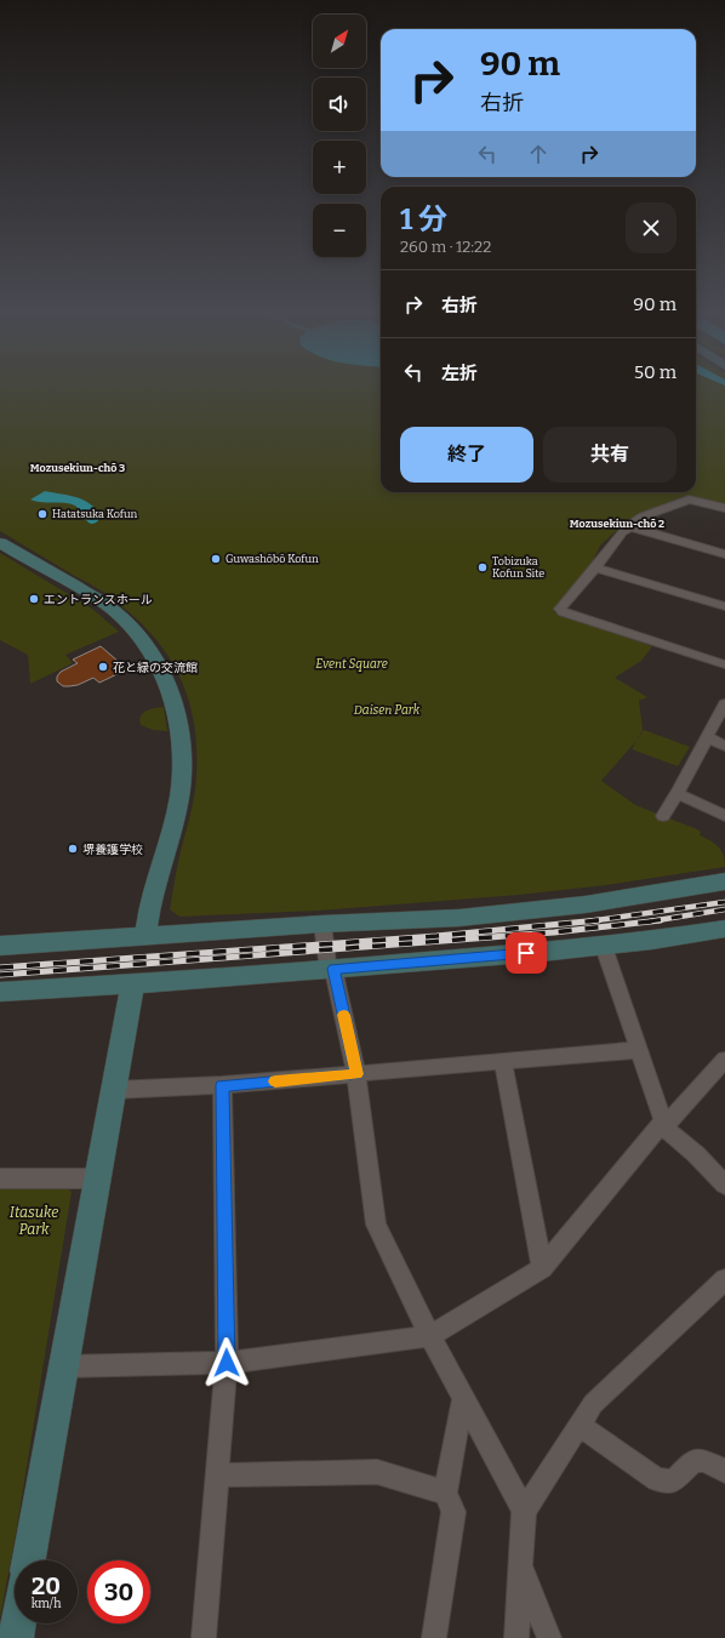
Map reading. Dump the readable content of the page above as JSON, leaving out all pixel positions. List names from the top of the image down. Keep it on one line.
{"districts":["Mozusekiun-chō 3","Mozusekiun-chō 2"],"parks":["Event Square","Daisen Park","Itasuke Park"],"places":["Hatatsuka Kofun","Guwashōbō Kofun","Tobizuka Kofun Site","エントランスホール","花と緑の交流館","堺養護学校"],"north":"top right","page":{"map_buttons":["+","−"],"turn":["90 m","右折"],"heading":["1 分","260 m · 12:22"],"list":[{"name":"右折","value":"90 m"},{"name":"左折","value":"50 m"}],"buttons":["終了","共有"],"speed":"20 km/h","limit":"30"}}
